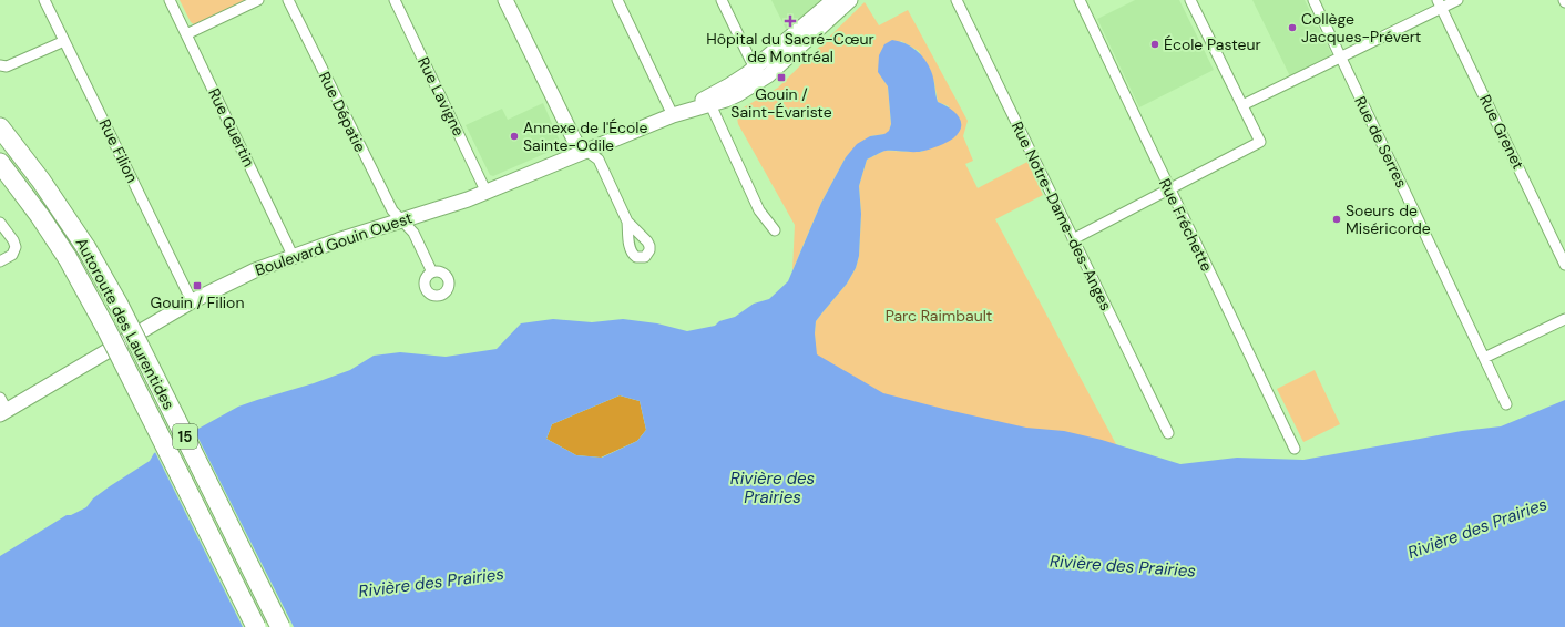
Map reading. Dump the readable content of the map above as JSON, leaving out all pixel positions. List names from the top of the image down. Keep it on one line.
{"streets":{"highway":["Autoroute des Laurentides","15"],"street":["Rue Lavigne","Rue Dépatie","Rue Guertin","Rue Grenet","Rue de Serres","Rue Filion","Rue Notre-Dame-des-Anges","Rue Fréchette","Boulevard Gouin Ouest"]},"crossings":[["Rue Lavigne","Boulevard Gouin Ouest"],["Rue Dépatie","Boulevard Gouin Ouest"],["Rue Guertin","Boulevard Gouin Ouest"],["Rue Filion","Boulevard Gouin Ouest"]],"water":["Rivière des Prairies"],"parks":["Parc Raimbault"],"places":{"health":["Hôpital du Sacré-Cœur de Montréal"],"other":["Collège Jacques-Prévert","École Pasteur","Annexe de l'École Sainte-Odile","Soeurs de Miséricorde"],"transit":["Gouin / Saint-Évariste","Gouin / Filion"]}}
